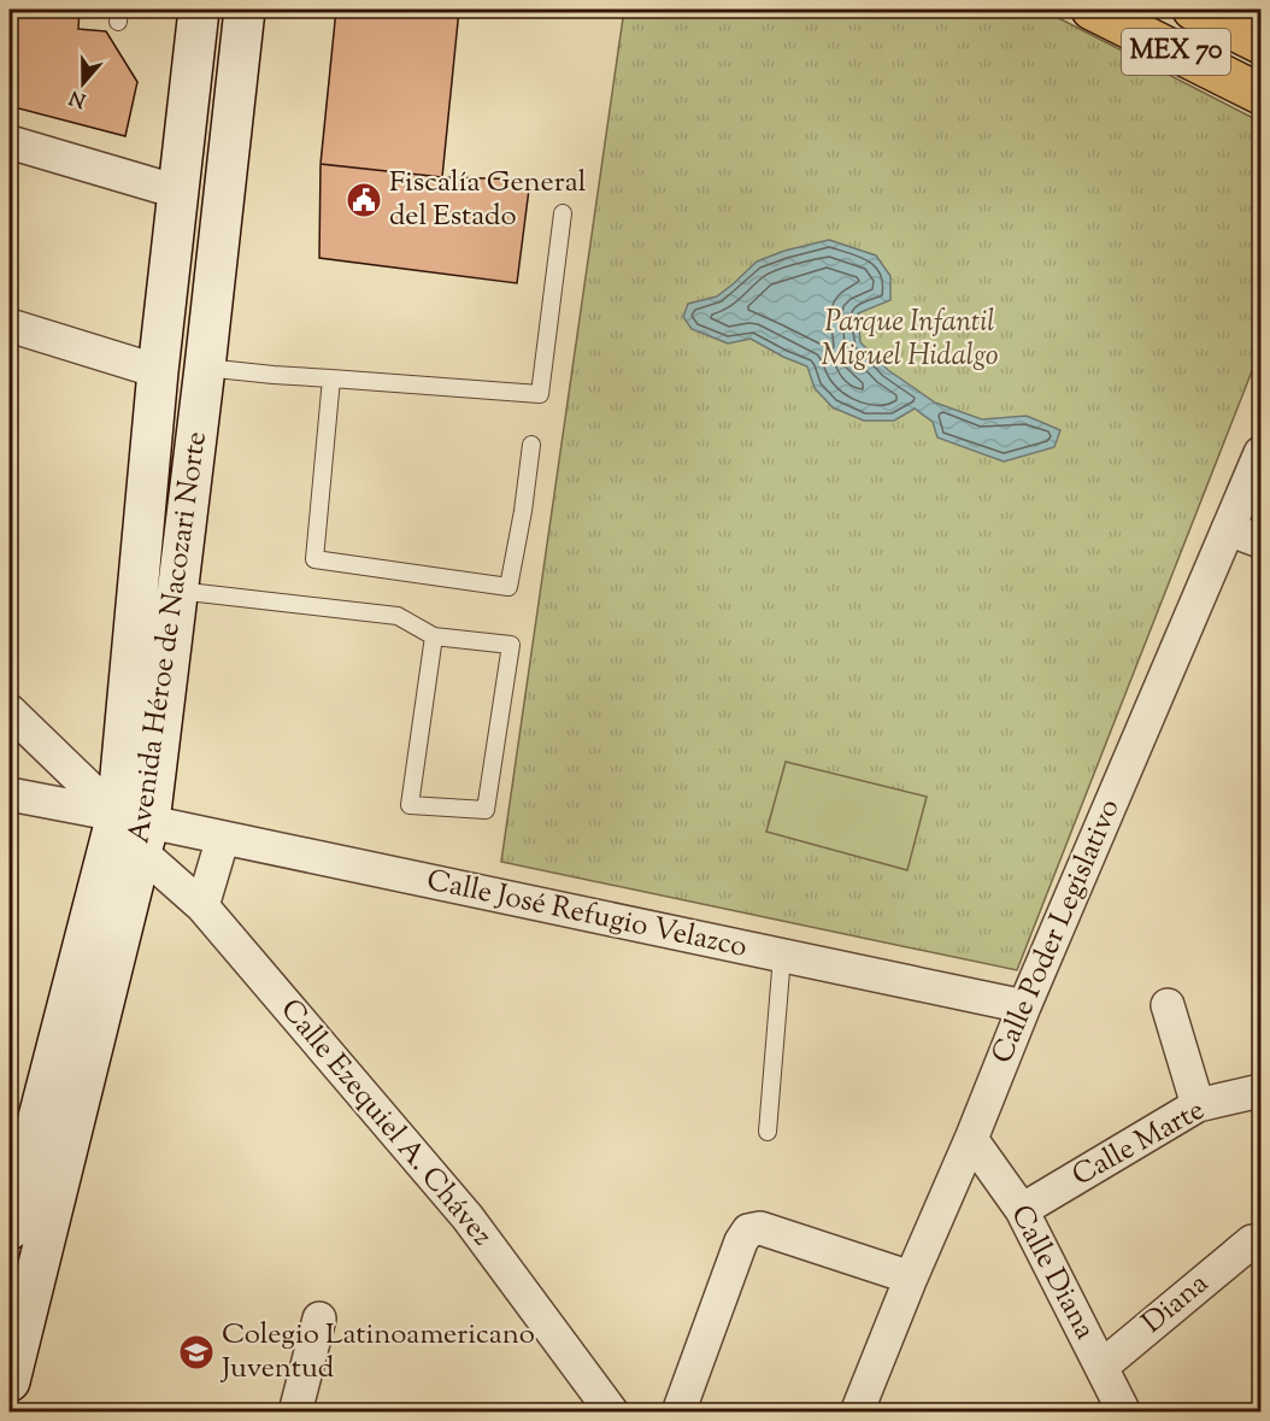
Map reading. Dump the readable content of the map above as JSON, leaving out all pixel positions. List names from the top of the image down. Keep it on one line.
{"streets":{"main road":["MEX 70","Avenida Héroe de Nacozari Norte"],"street":["Calle José Refugio Velazco","Calle Poder Legislativo","Calle Ezequiel A. Chávez","Calle Marte","Calle Diana","Diana"]},"crossings":[["Avenida Héroe de Nacozari Norte","Calle José Refugio Velazco"],["Avenida Héroe de Nacozari Norte","Calle Ezequiel A. Chávez"],["Calle José Refugio Velazco","Calle Poder Legislativo"],["Calle José Refugio Velazco","Calle Ezequiel A. Chávez"],["Calle Poder Legislativo","Calle Diana"],["Calle Marte","Calle Diana"],["Calle Diana","Diana"]],"parks":["Parque Infantil Miguel Hidalgo"],"places":{"public building":["Fiscalía General del Estado"],"school or university":["Colegio Latinoamericano Juventud"]},"north":"bottom"}
